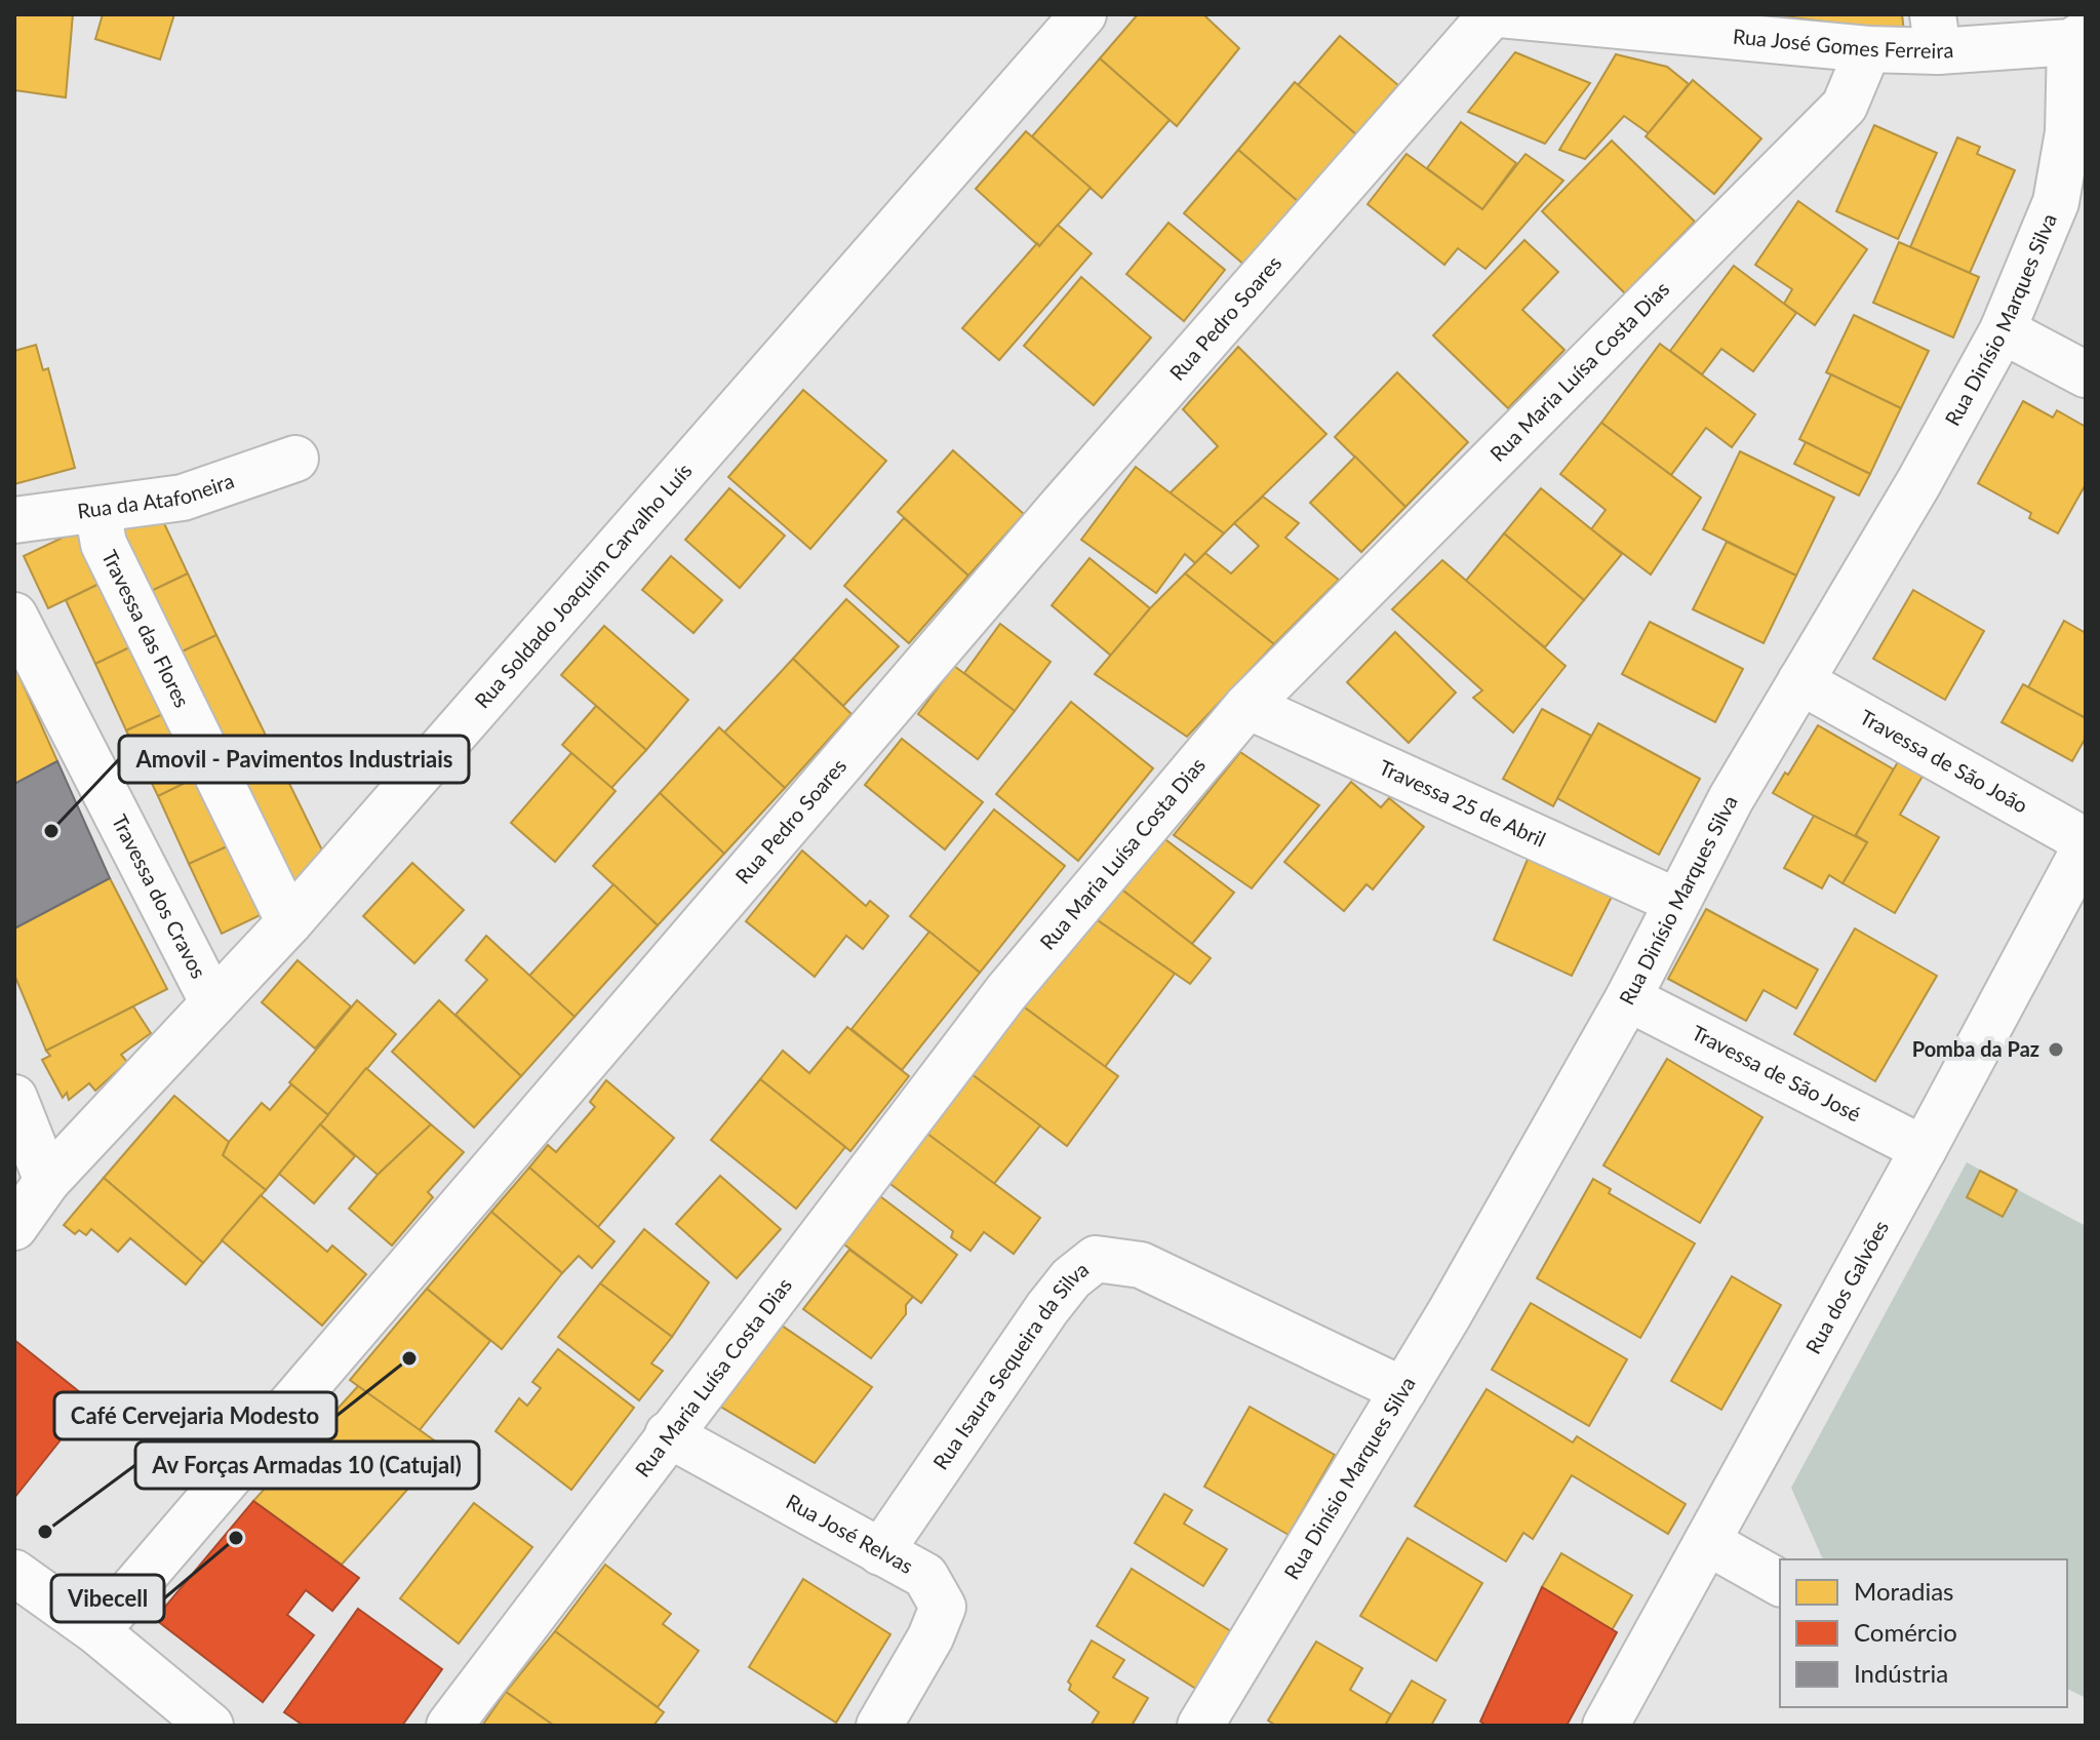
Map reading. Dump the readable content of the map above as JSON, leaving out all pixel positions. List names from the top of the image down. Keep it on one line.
{"streets":{"street":["Rua José Gomes Ferreira","Rua Pedro Soares","Rua Dinísio Marques Silva","Rua Maria Luísa Costa Dias","Rua da Atafoneira","Rua Soldado Joaquim Carvalho Luís","Travessa das Flores","Travessa de São João","Travessa 25 de Abril","Travessa dos Cravos","Travessa de São José","Rua dos Galvões","Rua Isaura Sequeira da Silva","Rua José Relvas"]},"crossings":[["Rua José Gomes Ferreira","Rua Pedro Soares"],["Rua José Gomes Ferreira","Rua Dinísio Marques Silva"],["Rua José Gomes Ferreira","Rua Maria Luísa Costa Dias"],["Rua Dinísio Marques Silva","Travessa de São João"],["Rua Dinísio Marques Silva","Travessa 25 de Abril"],["Rua Dinísio Marques Silva","Travessa de São José"],["Rua Dinísio Marques Silva","Rua Isaura Sequeira da Silva"],["Rua Maria Luísa Costa Dias","Travessa 25 de Abril"],["Rua Maria Luísa Costa Dias","Rua José Relvas"],["Rua da Atafoneira","Travessa das Flores"],["Rua Soldado Joaquim Carvalho Luís","Travessa das Flores"],["Rua Soldado Joaquim Carvalho Luís","Travessa dos Cravos"],["Travessa de São João","Rua dos Galvões"],["Travessa de São José","Rua dos Galvões"],["Rua Isaura Sequeira da Silva","Rua José Relvas"]],"places":["Amovil - Pavimentos Industriais","Pomba da Paz","Café Cervejaria Modesto","Av Forças Armadas 10 (Catujal)","Vibecell"],"legend":["Moradias","Comércio","Indústria"]}
